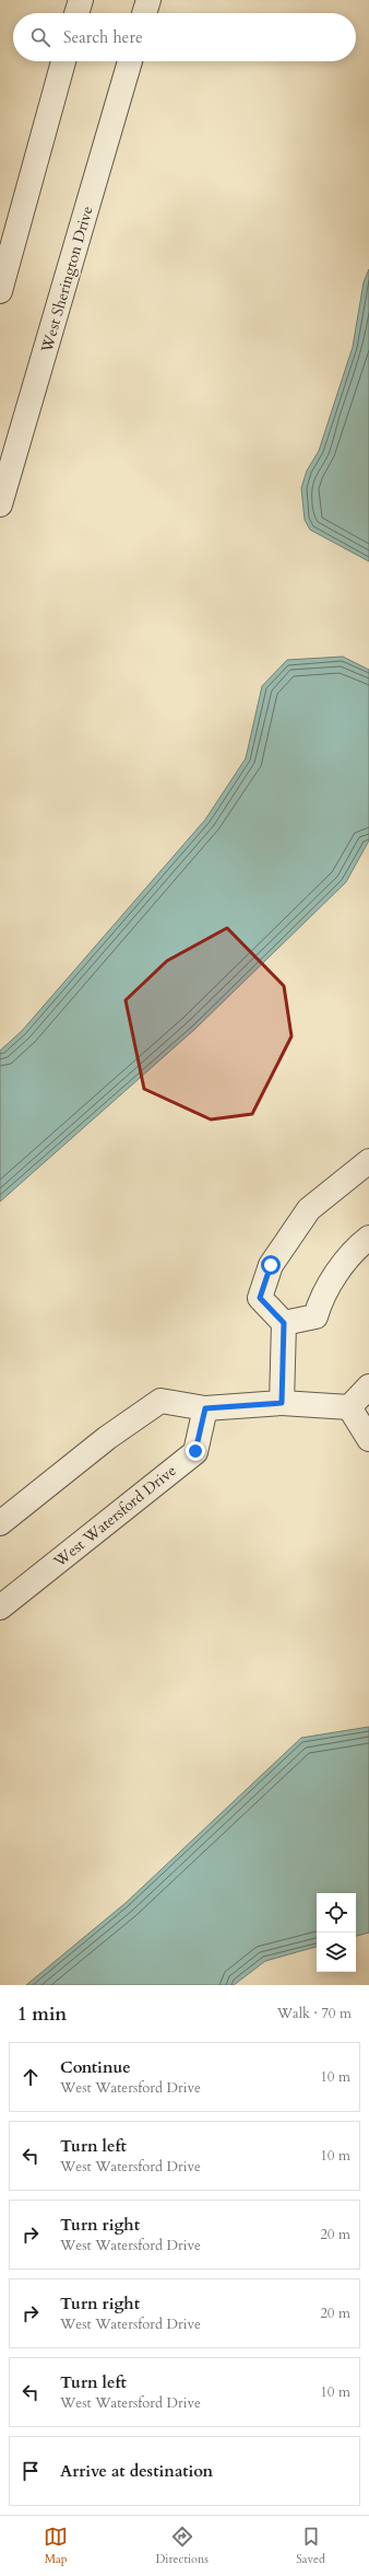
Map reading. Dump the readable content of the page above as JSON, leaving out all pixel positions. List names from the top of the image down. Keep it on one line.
{"streets":{"street":["West Sherington Drive","West Watersford Drive"]},"page":{"search":"Search here","heading":["1 min","Walk · 70 m"],"list":[["Continue","West Watersford Drive","10 m"],["Turn left","West Watersford Drive","10 m"],["Turn right","West Watersford Drive","20 m"],["Turn right","West Watersford Drive","20 m"],["Turn left","West Watersford Drive","10 m"],"Arrive at destination"],"nav":["Map","Directions","Saved"]}}
